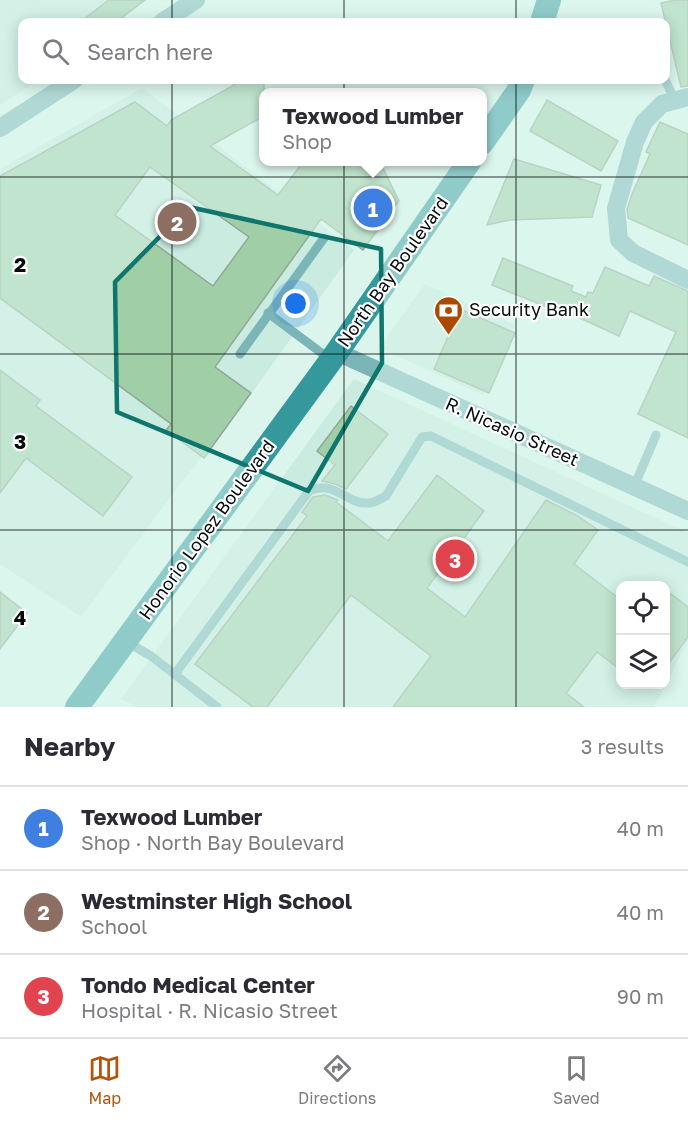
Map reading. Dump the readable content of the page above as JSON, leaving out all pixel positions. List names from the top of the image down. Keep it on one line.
{"streets":{"main road":["North Bay Boulevard","Honorio Lopez Boulevard"],"street":["R. Nicasio Street"]},"crossings":[["North Bay Boulevard","R. Nicasio Street"],["North Bay Boulevard","Honorio Lopez Boulevard"],["R. Nicasio Street","Honorio Lopez Boulevard"]],"places":{"bank":["Security Bank"]},"page":{"search":"Search here","popup":["Texwood Lumber","Shop"],"pins":["1","2","3"],"heading":["Nearby","3 results"],"list":[{"mark":"1","name":"Texwood Lumber","note":"Shop · North Bay Boulevard","value":"40 m"},{"mark":"2","name":"Westminster High School","note":"School","value":"40 m"},{"mark":"3","name":"Tondo Medical Center","note":"Hospital · R. Nicasio Street","value":"90 m"}],"nav":["Map","Directions","Saved"]},"grid":{"rows":["2","3","4"]}}
